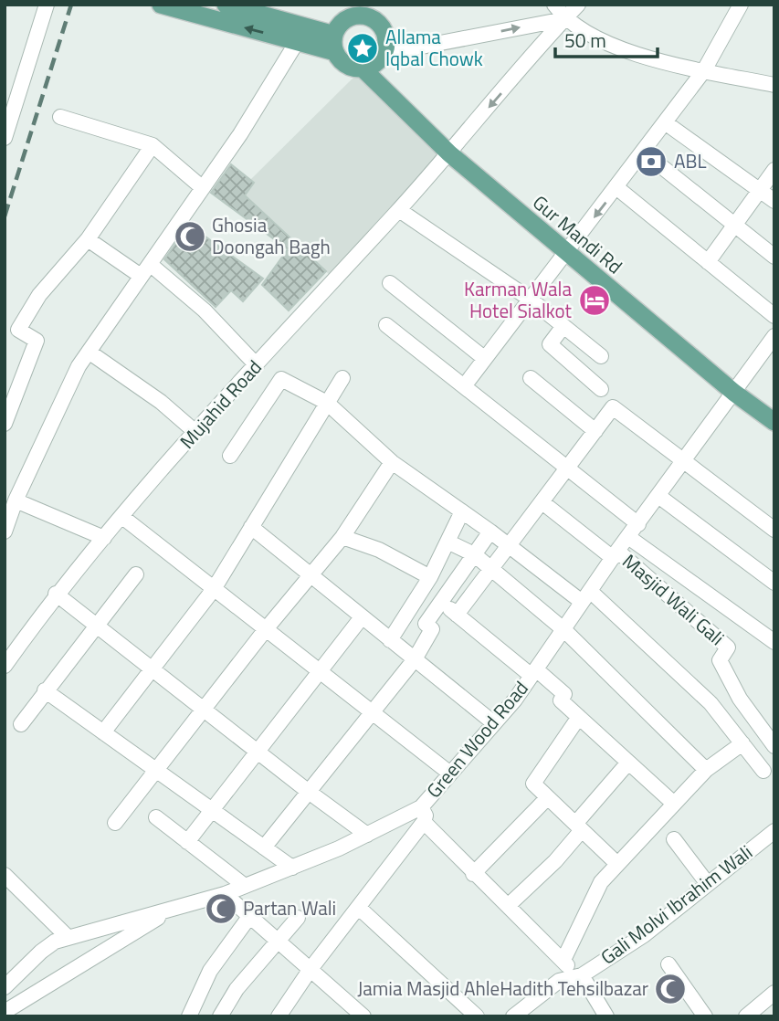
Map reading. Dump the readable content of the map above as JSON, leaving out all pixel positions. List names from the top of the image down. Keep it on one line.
{"streets":{"main road":["Gur Mandi Rd"],"street":["Mujahid Road","Masjid Wali Gali","Green Wood Road","Gali Molvi Ibrahim Wali"]},"crossings":[["Gur Mandi Rd","Mujahid Road"],["Gur Mandi Rd","Green Wood Road"],["Masjid Wali Gali","Green Wood Road"]],"places":{"place":["Allama Iqbal Chowk"],"bank":["ABL"],"mosque":["Ghosia Doongah Bagh","Partan Wali","Jamia Masjid AhleHadith Tehsilbazar"],"hotel":["Karman Wala Hotel Sialkot"]},"scale_bar":"50 m"}
